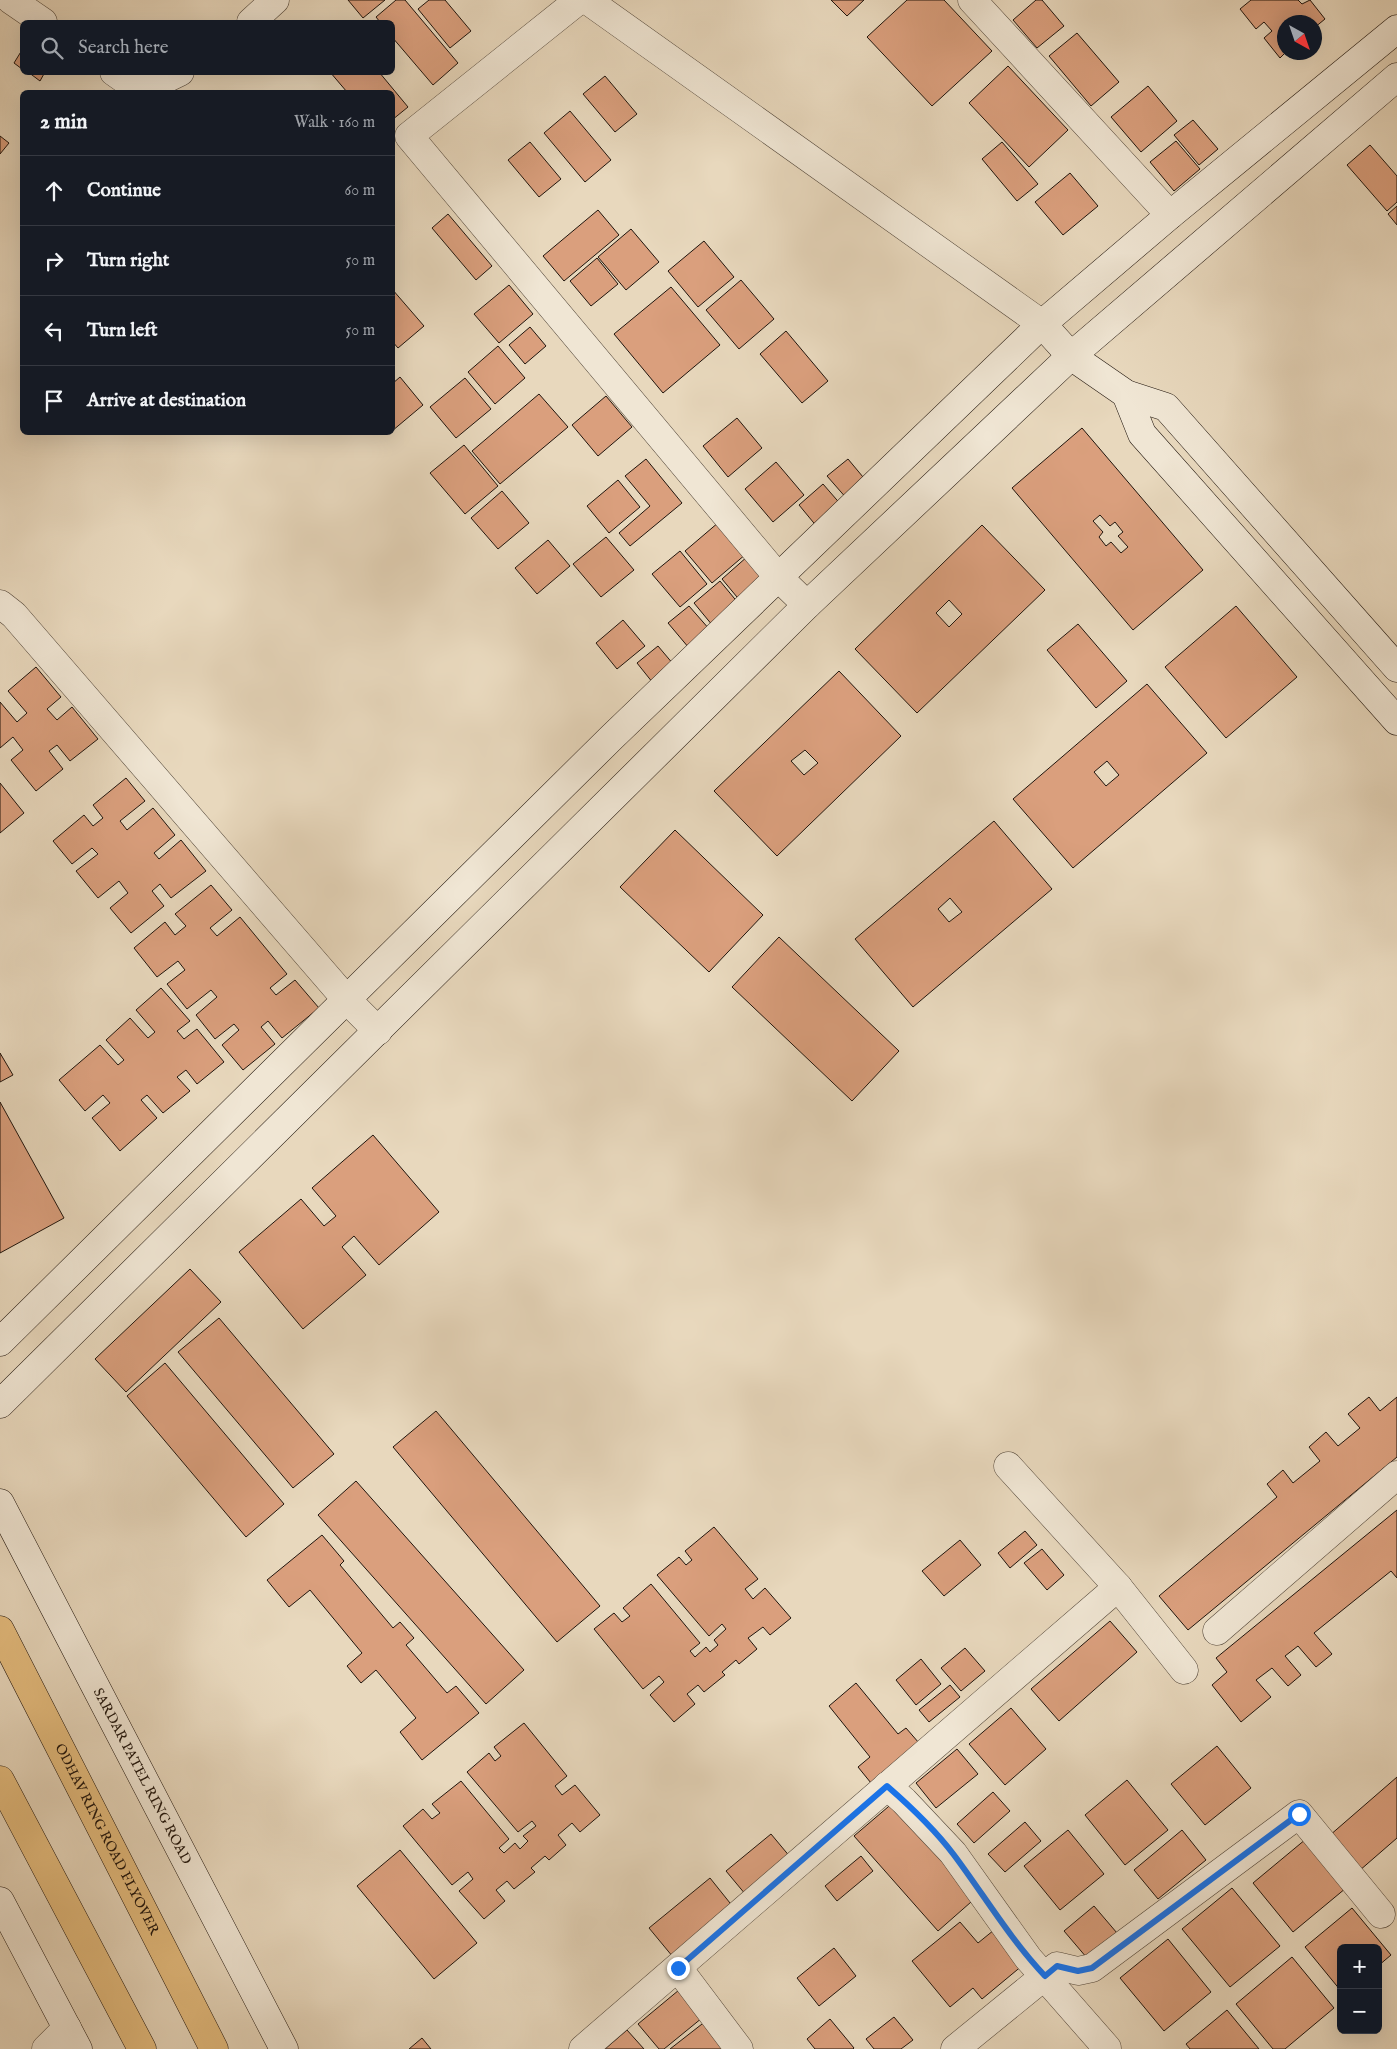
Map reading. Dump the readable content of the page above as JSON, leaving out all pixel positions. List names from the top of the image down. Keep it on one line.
{"streets":{"highway":["ODHAV RING ROAD FLYOVER"],"street":["SARDAR PATEL RING ROAD"]},"north":"bottom right","page":{"search":"Search here","heading":["2 min","Walk · 160 m"],"list":[["Continue","60 m"],["Turn right","50 m"],["Turn left","50 m"],"Arrive at destination"],"map_buttons":["+","−"]}}
